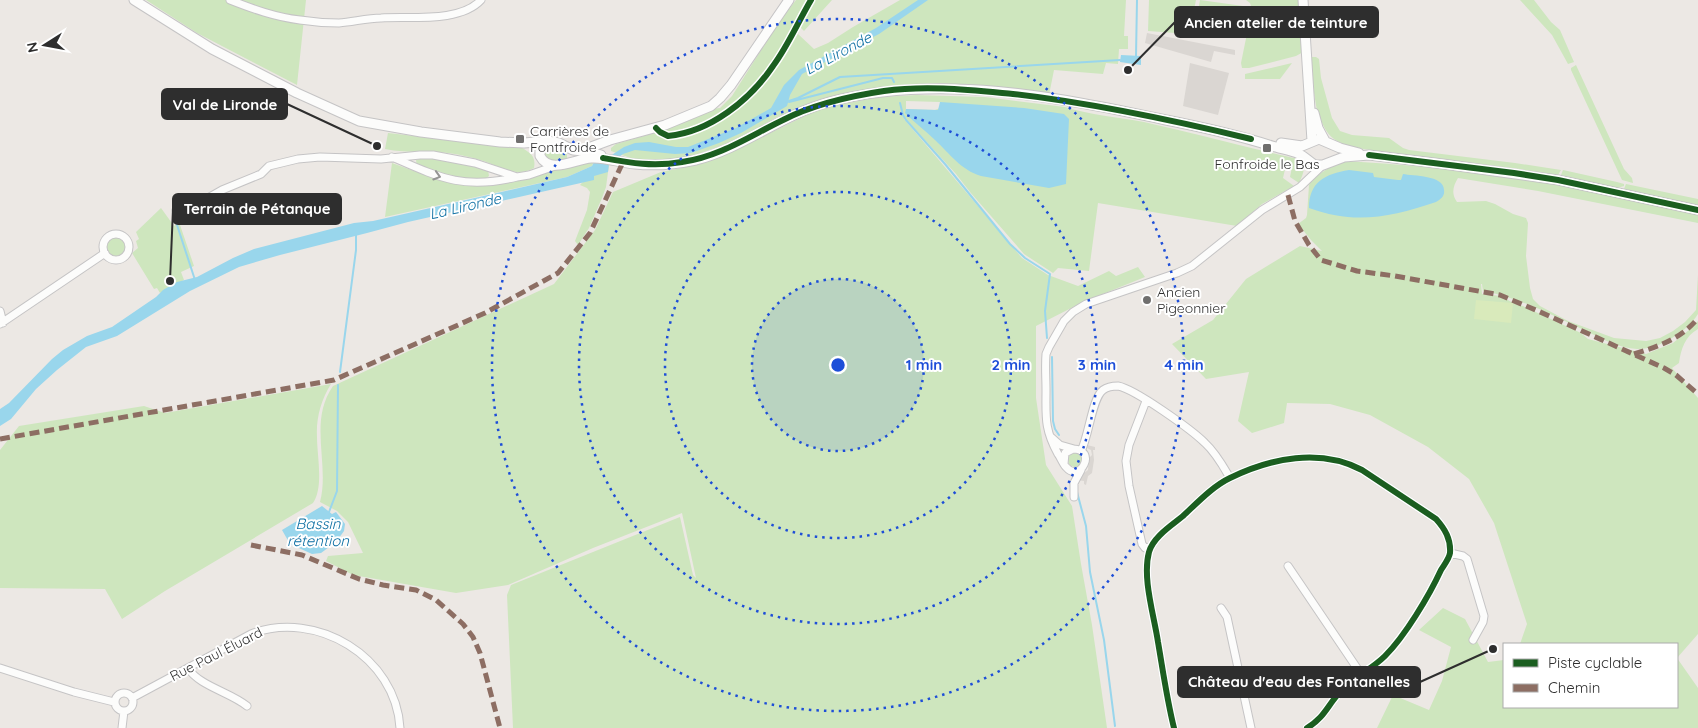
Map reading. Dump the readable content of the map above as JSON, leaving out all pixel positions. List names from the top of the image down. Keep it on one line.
{"streets":{"street":["Rue Paul Éluard"]},"water":["La Lironde","Bassin rétention"],"places":{"other":["Ancien atelier de teinture","Val de Lironde","Terrain de Pétanque","Ancien Pigeonnier","Château d'eau des Fontanelles"],"transit":["Carrières de Fontfroide","Fonfroide le Bas"]},"legend":["Piste cyclable","Chemin"],"north":"left","rings":["1 min","2 min","3 min","4 min"]}
